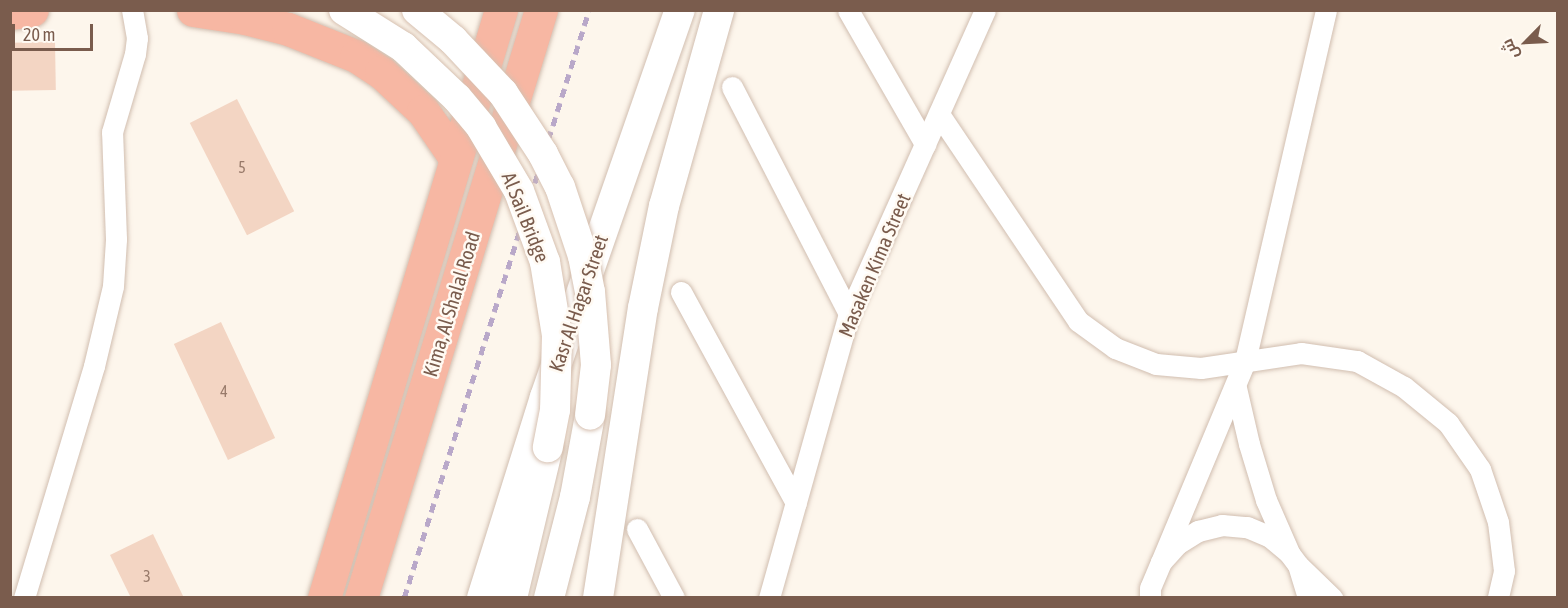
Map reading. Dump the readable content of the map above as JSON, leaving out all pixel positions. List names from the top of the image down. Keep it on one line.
{"streets":{"highway":["Kima, Al Shalal Road"],"street":["Al Sail Bridge","Masaken Kima Street","Kasr Al Hagar Street"]},"house_numbers":["5","4","3"],"scale_bar":"20 m","north":"bottom left"}
